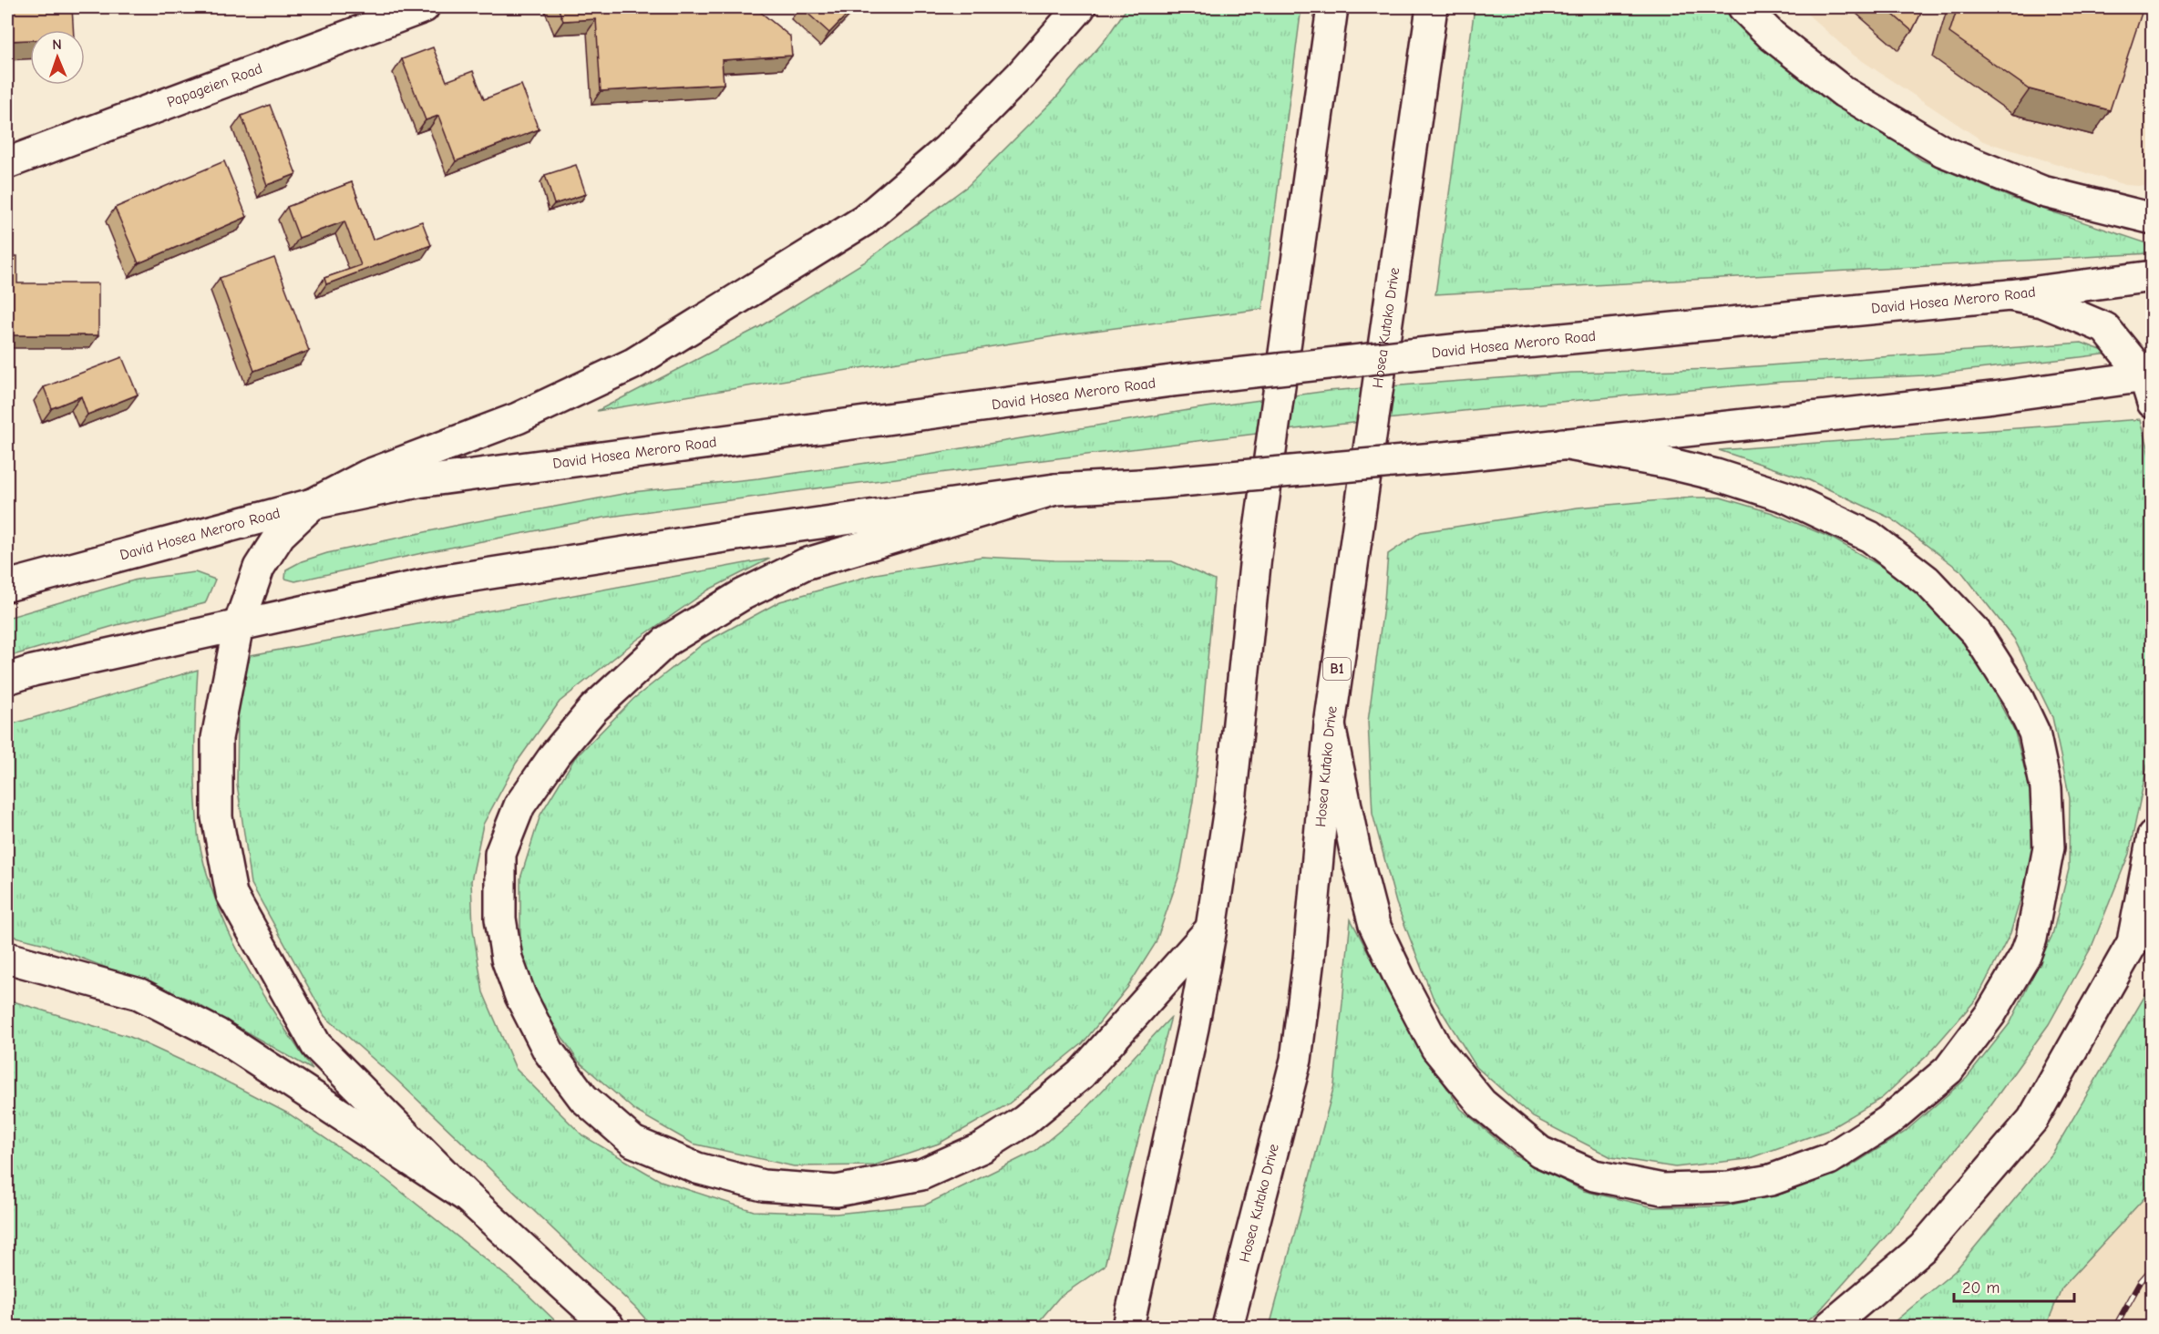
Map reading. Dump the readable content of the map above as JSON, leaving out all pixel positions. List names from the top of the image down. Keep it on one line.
{"streets":{"main road":["Papageien Road","David Hosea Meroro Road","Hosea Kutako Drive","B1"]},"scale_bar":"20 m","north":"top"}
